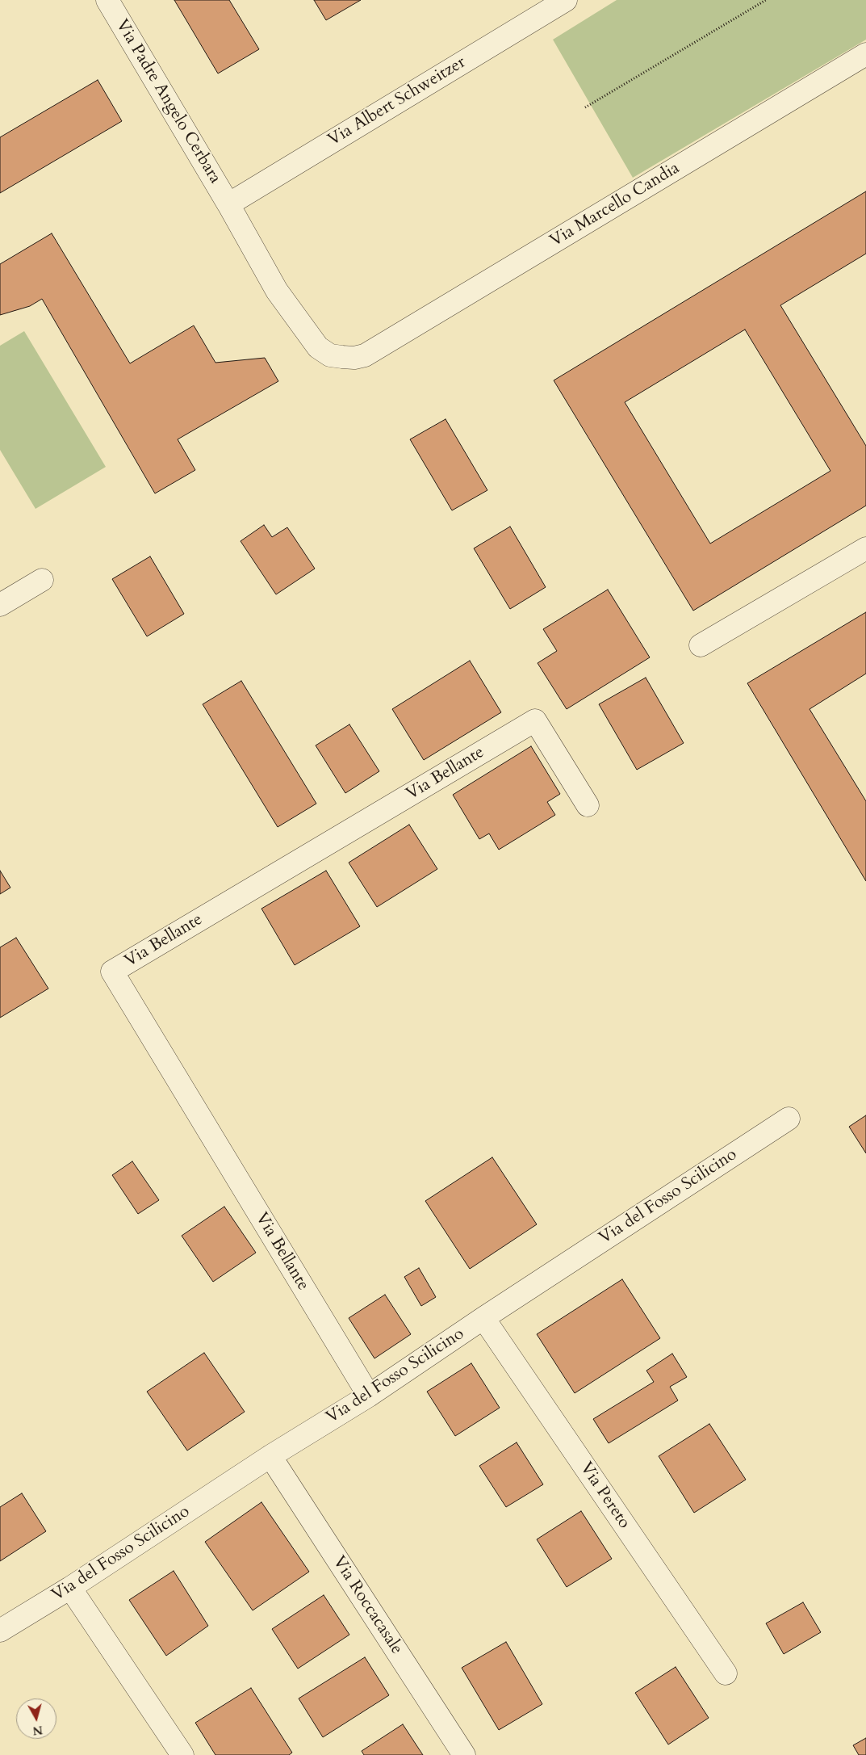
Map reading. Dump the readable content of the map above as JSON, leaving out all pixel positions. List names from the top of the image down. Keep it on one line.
{"streets":{"street":["Via Padre Angelo Cerbara","Via Albert Schweitzer","Via Marcello Candia","Via Bellante","Via del Fosso Scilicino","Via Pereto","Via Roccacasale"]},"crossings":[["Via Padre Angelo Cerbara","Via Albert Schweitzer"],["Via Padre Angelo Cerbara","Via Marcello Candia"],["Via Bellante","Via del Fosso Scilicino"],["Via del Fosso Scilicino","Via Pereto"],["Via del Fosso Scilicino","Via Roccacasale"]],"north":"bottom"}
